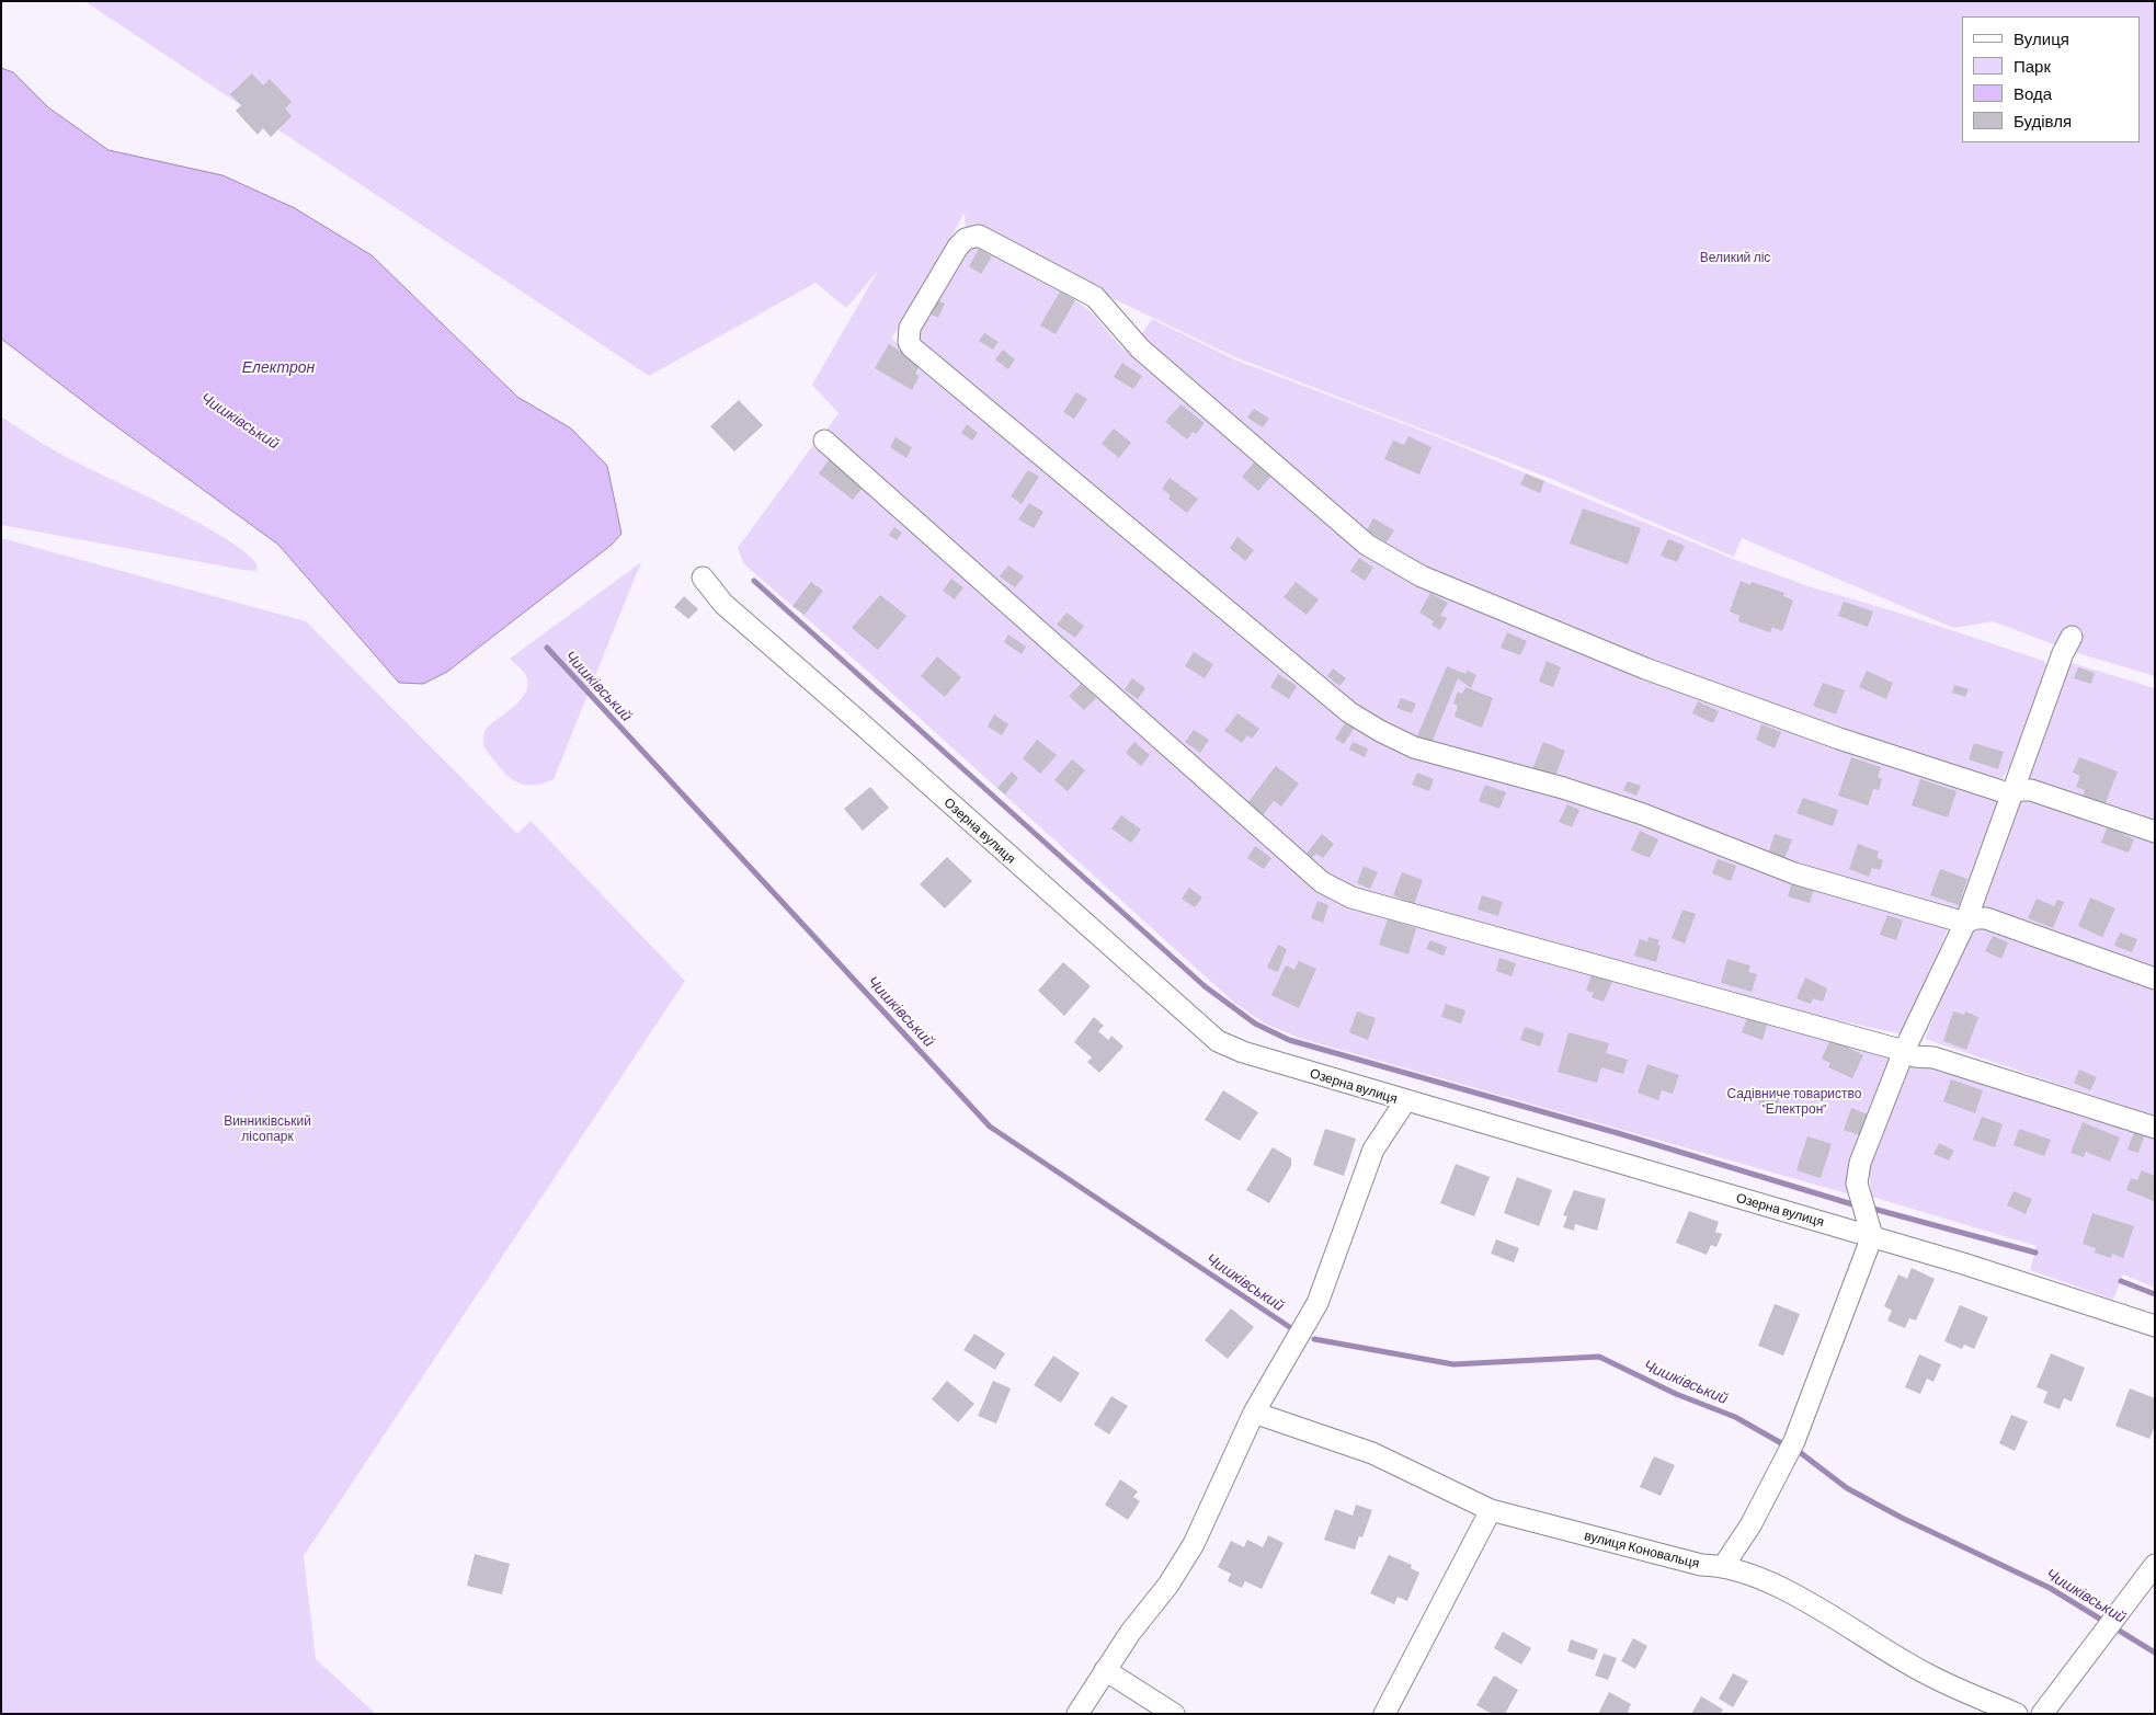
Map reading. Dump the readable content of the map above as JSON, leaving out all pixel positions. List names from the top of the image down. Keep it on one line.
{"streets":{"street":["Озерна вулиця","вулиця Коновальця"]},"water":["Електрон","Чишківський"],"parks":["Великий ліс","Садівниче товариство \"Електрон\"","Винниківський лісопарк"],"legend":["Вулиця","Парк","Вода","Будівля"]}
